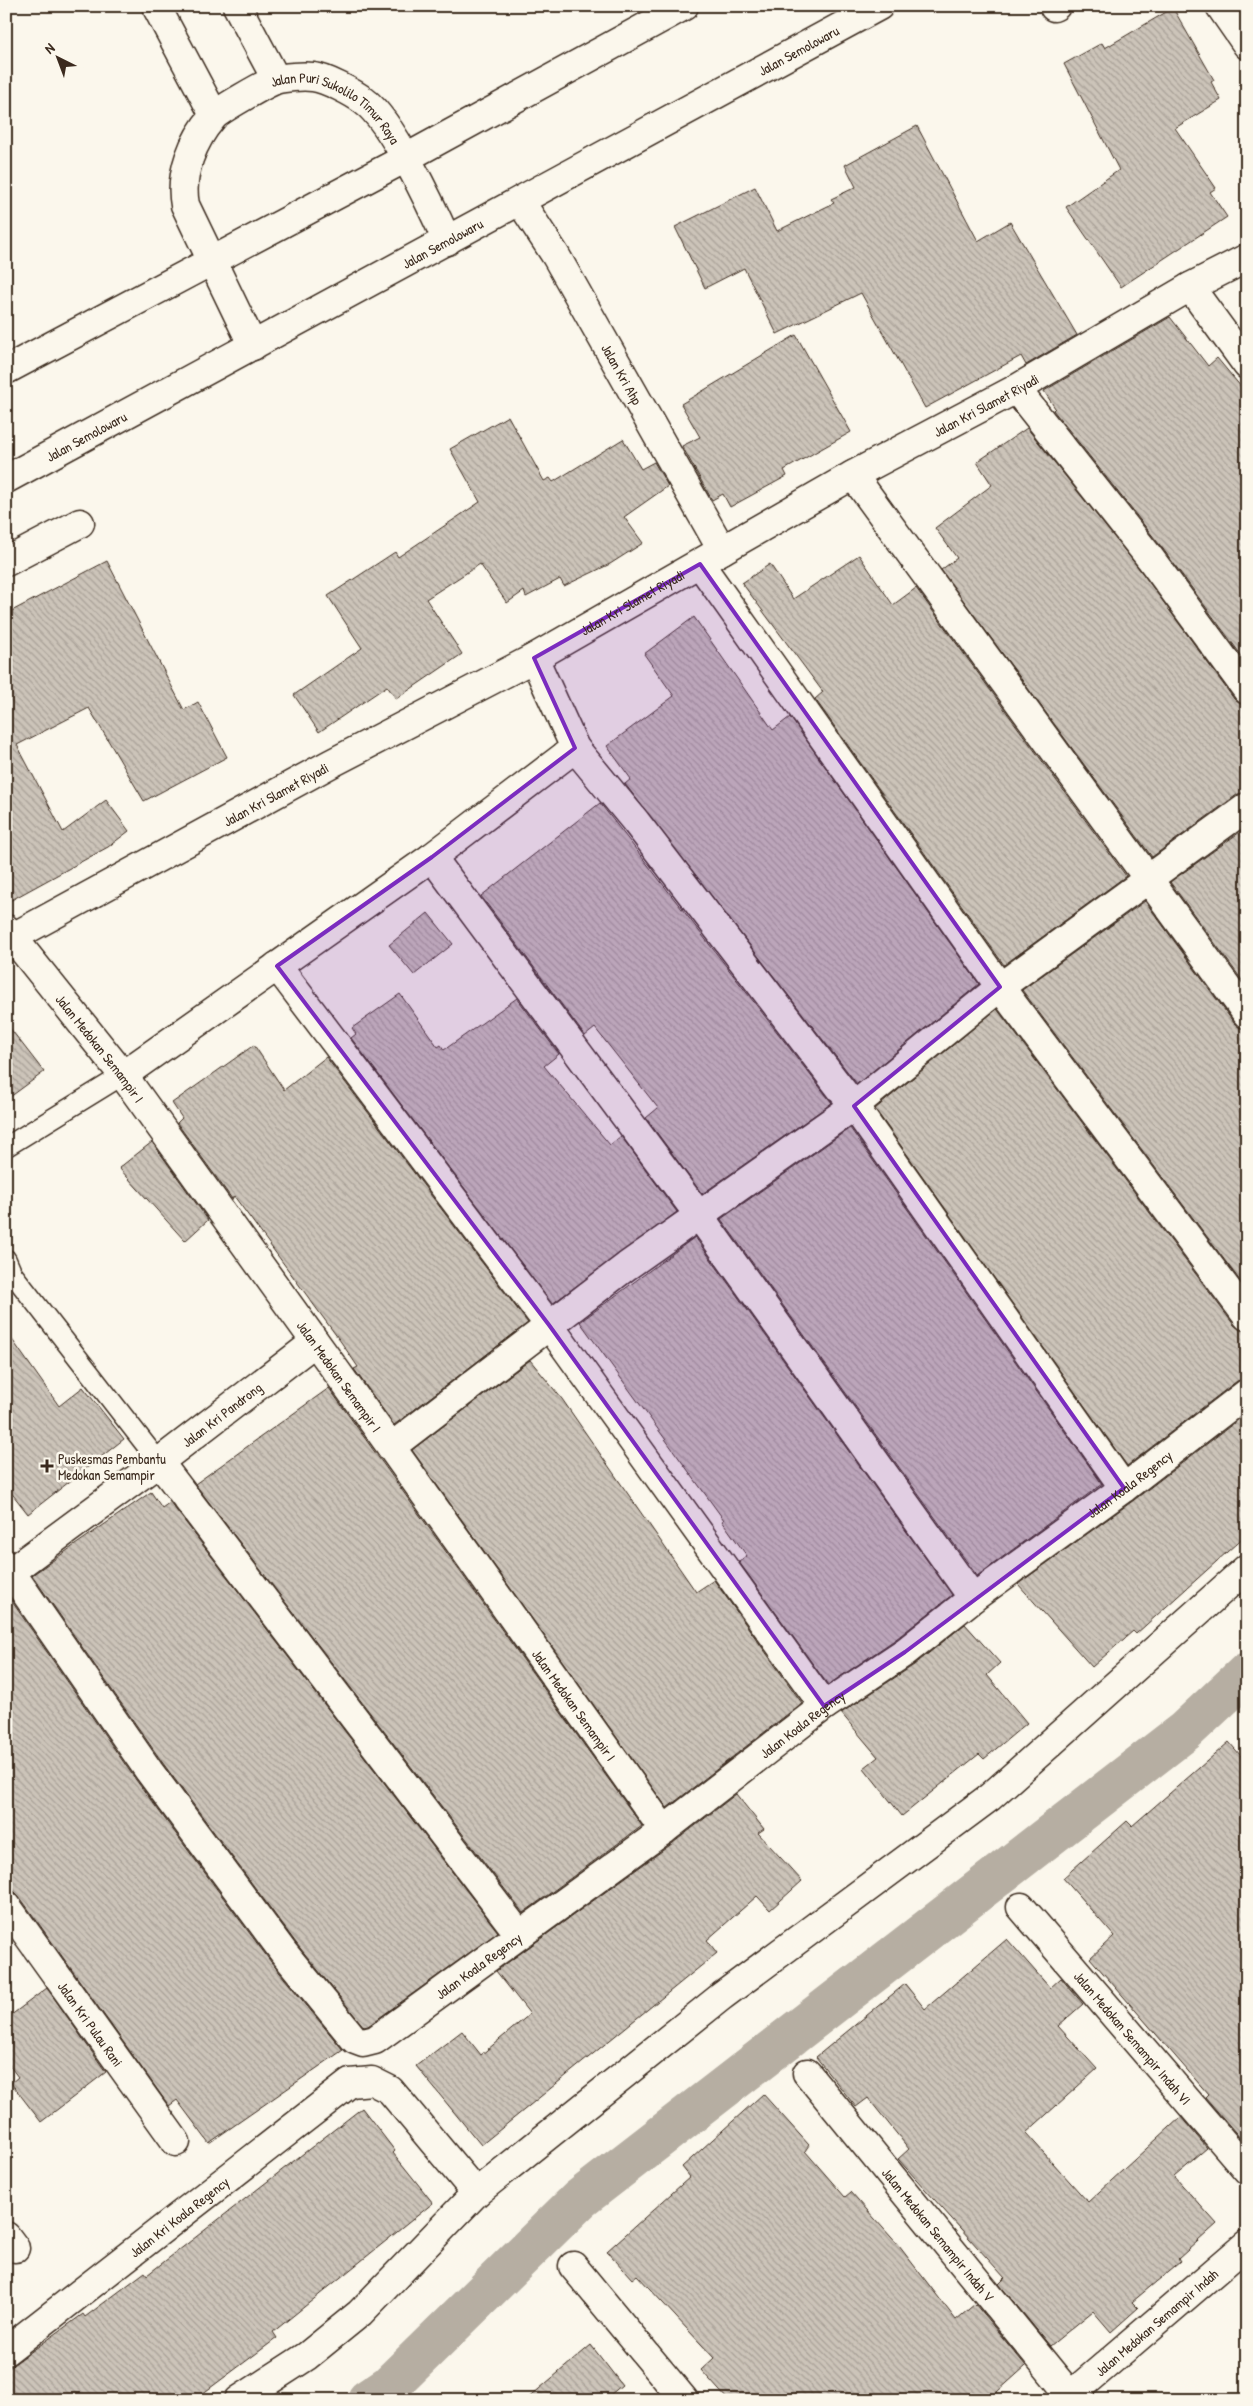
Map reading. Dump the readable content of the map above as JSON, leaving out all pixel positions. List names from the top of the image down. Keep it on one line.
{"streets":{"street":["Jalan Semolowaru","Jalan Puri Sukolilo Timur Raya","Jalan Kri Ahp","Jalan Kri Slamet Riyadi","Jalan Medokan Semampir I","Jalan Kri Pandrong","Jalan Koala Regency","Jalan Kri Pulau Rani","Jalan Medokan Semampir Indah VI","Jalan Kri Koala Regency","Jalan Medokan Semampir Indah V","Jalan Medokan Semampir Indah"]},"crossings":[["Jalan Semolowaru","Jalan Puri Sukolilo Timur Raya"],["Jalan Semolowaru","Jalan Kri Ahp"],["Jalan Kri Ahp","Jalan Kri Slamet Riyadi"],["Jalan Kri Slamet Riyadi","Jalan Medokan Semampir I"],["Jalan Medokan Semampir I","Jalan Kri Pandrong"],["Jalan Medokan Semampir I","Jalan Koala Regency"],["Jalan Kri Pandrong","Jalan Koala Regency"],["Jalan Medokan Semampir Indah V","Jalan Medokan Semampir Indah"]],"places":{"health":["Puskesmas Pembantu Medokan Semampir"]},"north":"top left"}
